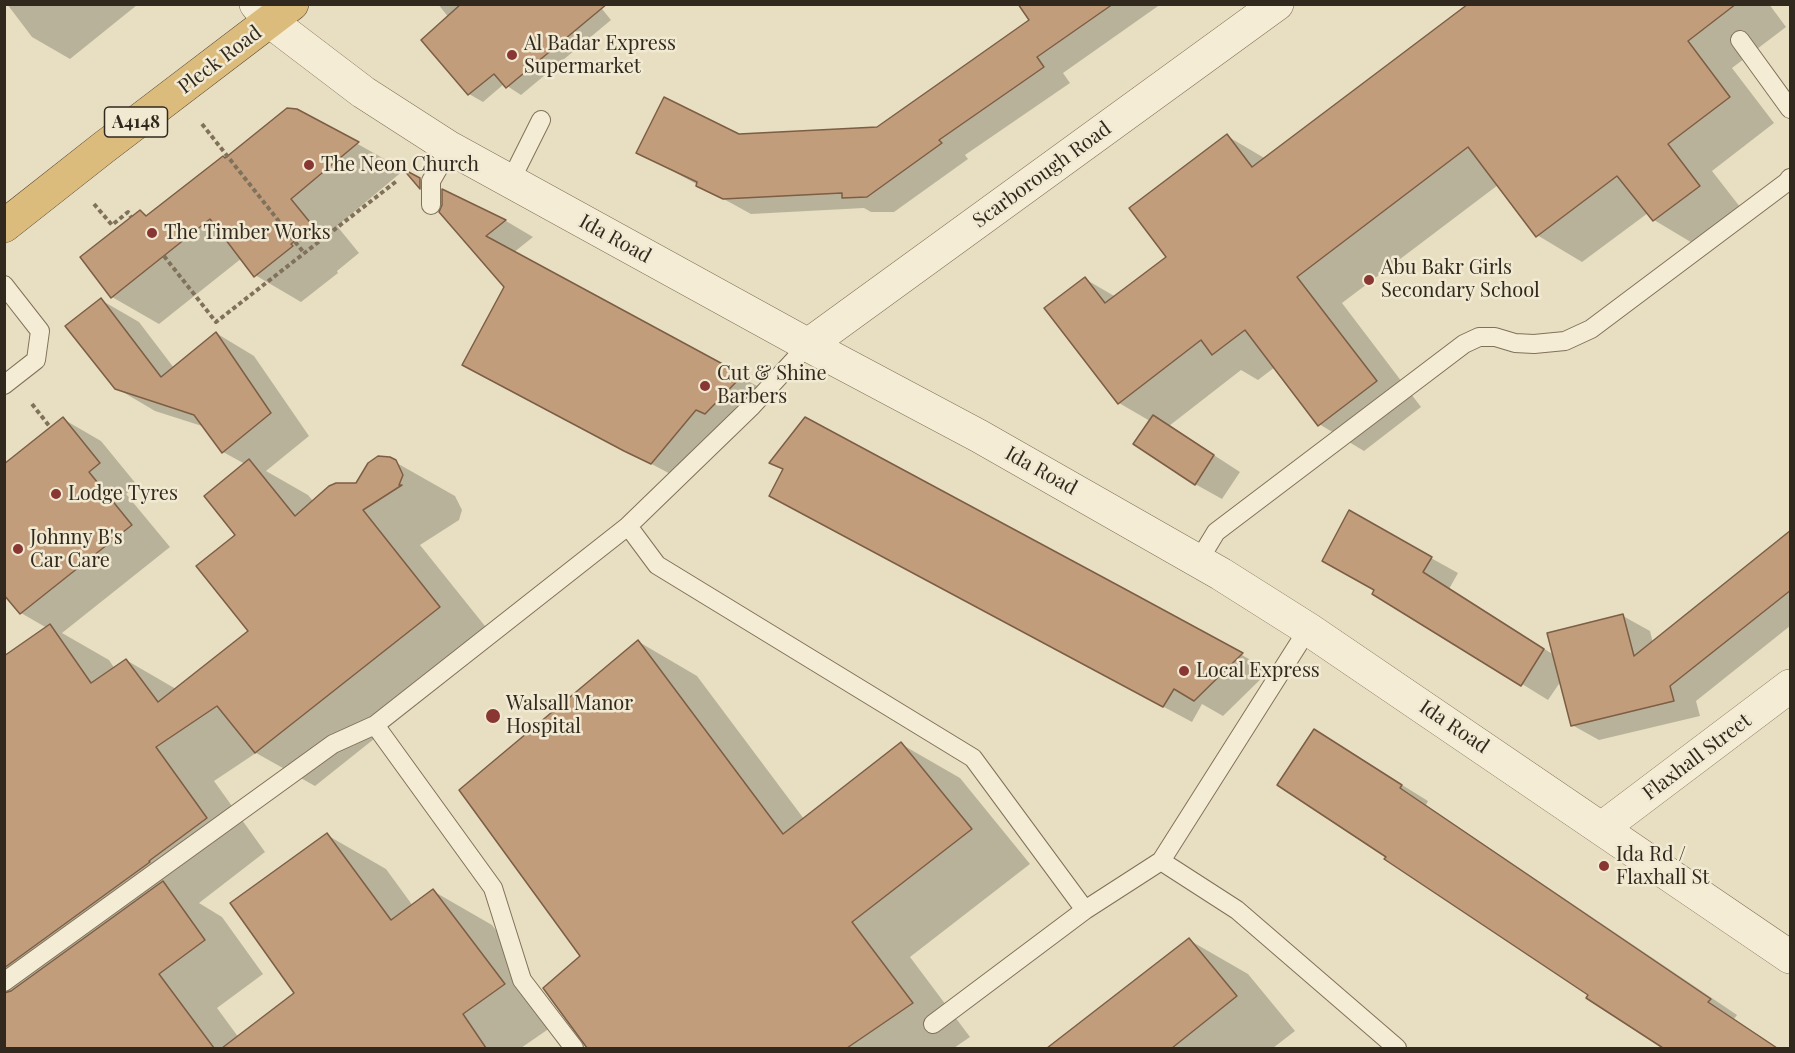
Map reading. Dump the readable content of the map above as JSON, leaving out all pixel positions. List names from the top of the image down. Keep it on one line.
{"streets":{"highway":["Pleck Road","A4148"],"street":["Scarborough Road","Ida Road","Flaxhall Street"]},"crossings":[["Pleck Road","Ida Road"],["Scarborough Road","Ida Road"],["Ida Road","Flaxhall Street"]],"places":["Al Badar Express Supermarket","The Neon Church","The Timber Works","Abu Bakr Girls Secondary School","Cut & Shine Barbers","Lodge Tyres","Johnny B's Car Care","Local Express","Walsall Manor Hospital","Ida Rd / Flaxhall St"]}
